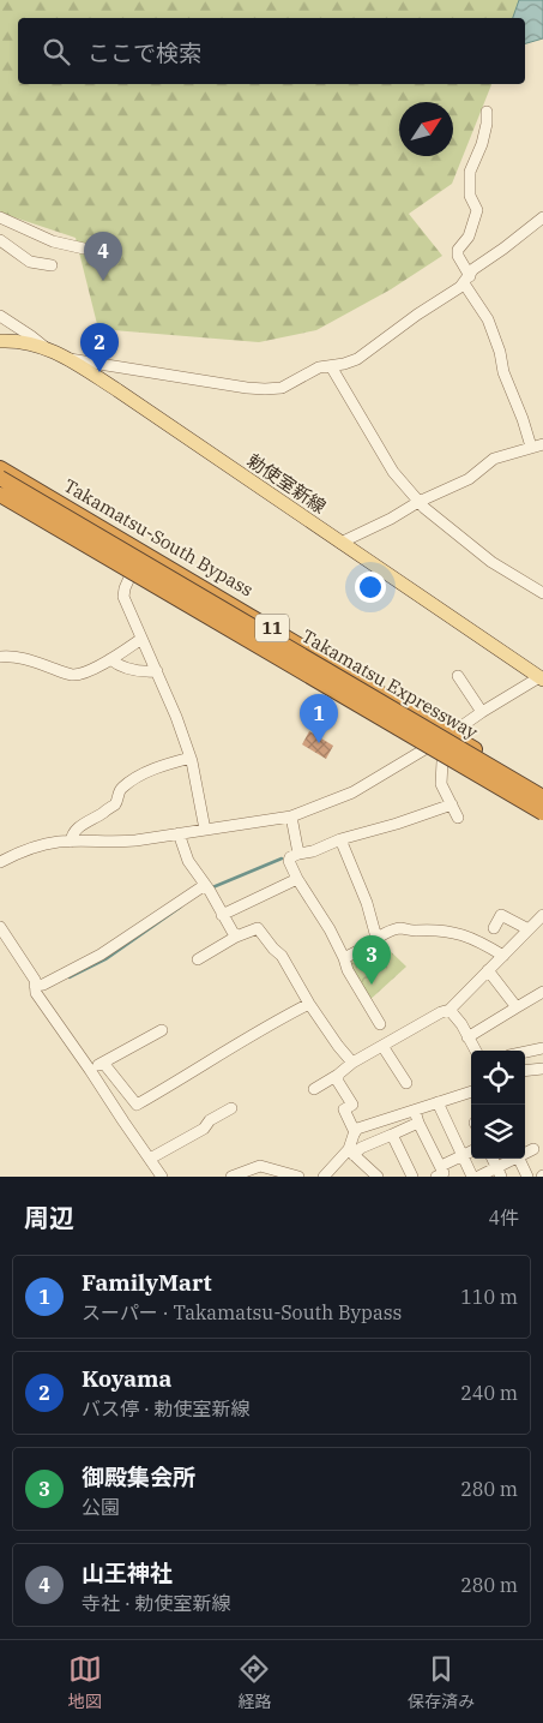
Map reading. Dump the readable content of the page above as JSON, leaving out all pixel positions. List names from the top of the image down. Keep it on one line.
{"streets":{"highway":["Takamatsu-South Bypass","11","Takamatsu Expressway"],"main road":["勅使室新線"]},"north":"top right","page":{"search":"ここで検索","pins":["4","2","1","3"],"heading":["周辺","4件"],"list":[{"mark":"1","name":"FamilyMart","note":"スーパー · Takamatsu-South Bypass","value":"110 m"},{"mark":"2","name":"Koyama","note":"バス停 · 勅使室新線","value":"240 m"},{"mark":"3","name":"御殿集会所","note":"公園","value":"280 m"},{"mark":"4","name":"山王神社","note":"寺社 · 勅使室新線","value":"280 m"}],"nav":["地図","経路","保存済み"]}}
